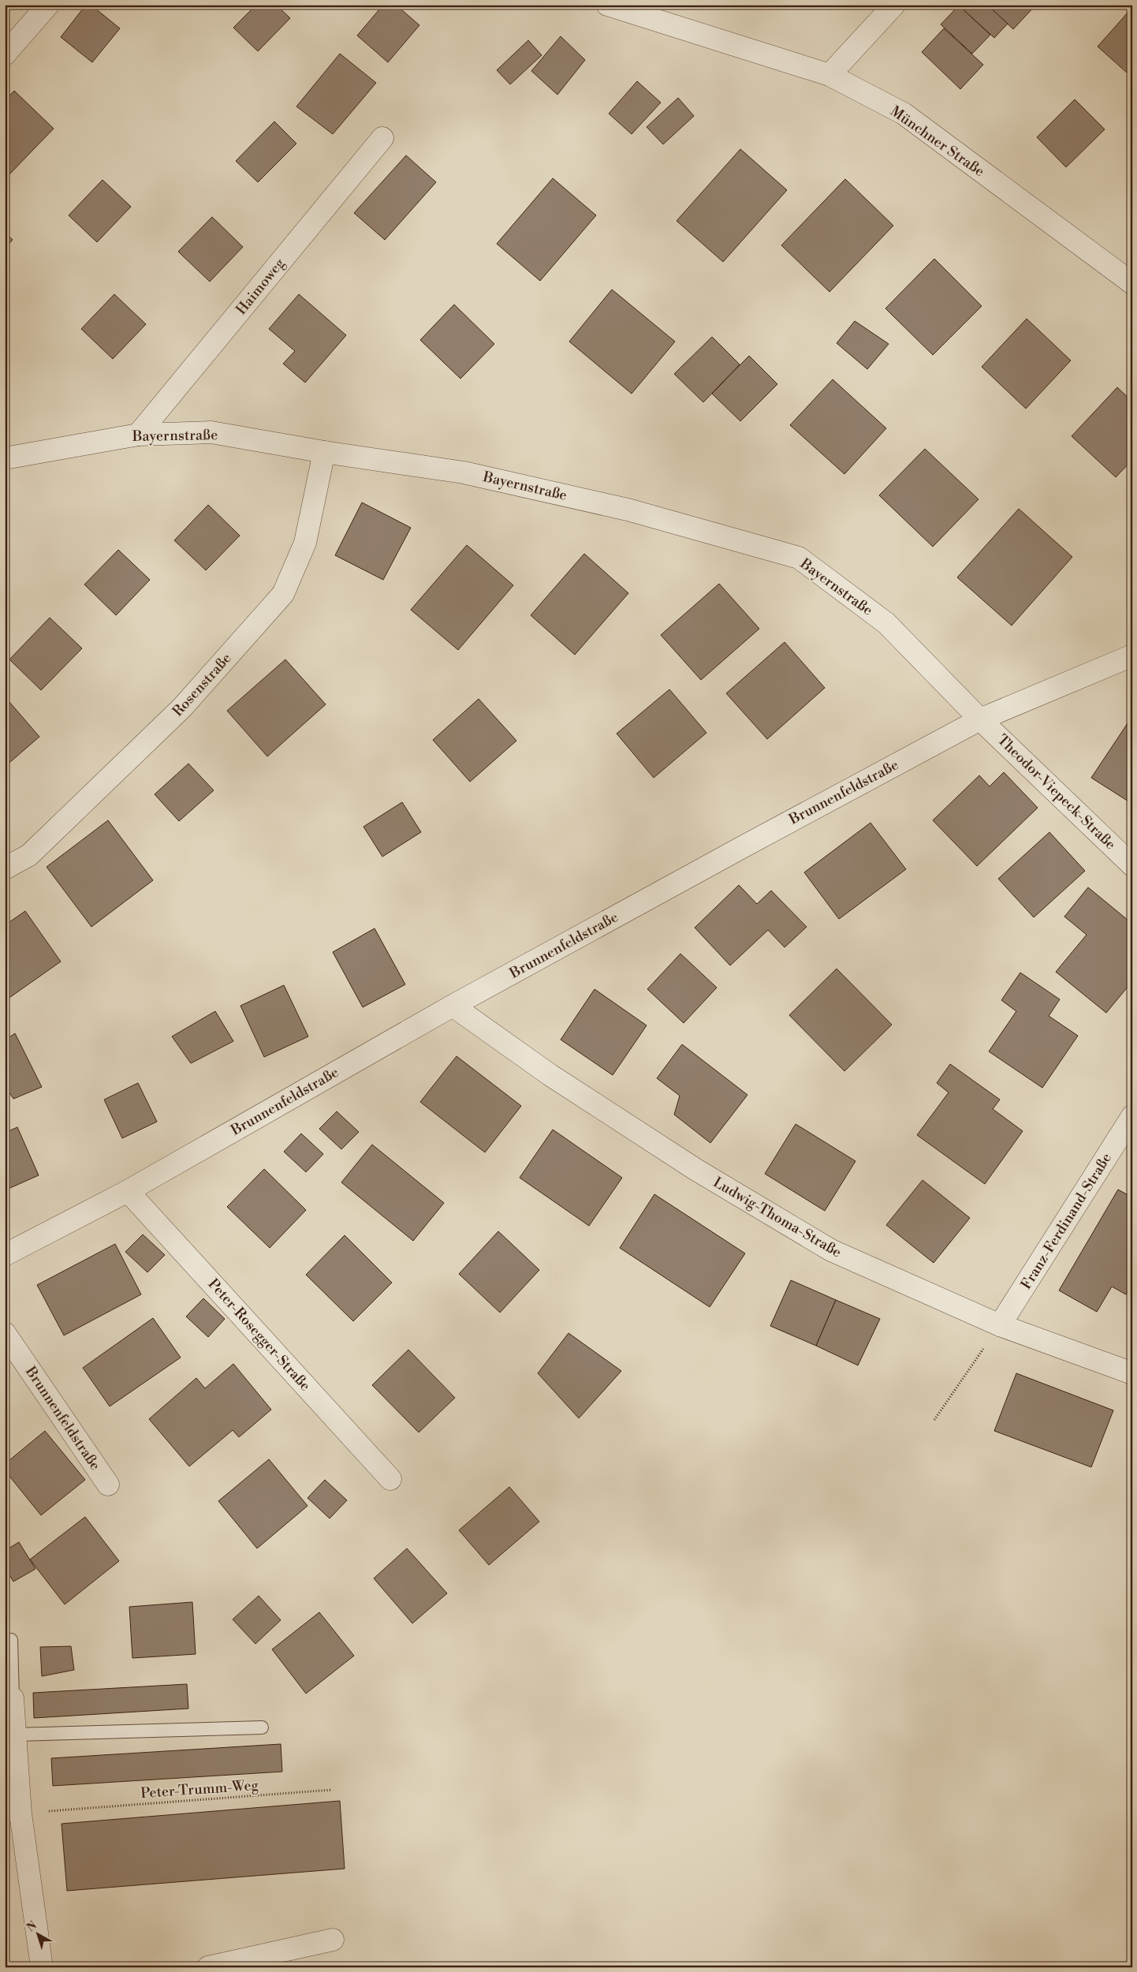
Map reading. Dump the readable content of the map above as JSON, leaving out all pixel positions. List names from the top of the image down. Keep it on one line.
{"streets":{"street":["Münchner Straße","Haimoweg","Bayernstraße","Rosenstraße","Brunnenfeldstraße","Theodor-Viepeck-Straße","Ludwig-Thoma-Straße","Franz-Ferdinand-Straße","Peter-Rosegger-Straße"],"path":["Peter-Trumm-Weg"]},"crossings":[["Haimoweg","Bayernstraße"],["Bayernstraße","Rosenstraße"],["Bayernstraße","Brunnenfeldstraße"],["Bayernstraße","Theodor-Viepeck-Straße"],["Brunnenfeldstraße","Theodor-Viepeck-Straße"],["Brunnenfeldstraße","Ludwig-Thoma-Straße"],["Brunnenfeldstraße","Peter-Rosegger-Straße"],["Ludwig-Thoma-Straße","Franz-Ferdinand-Straße"]],"north":"top left"}
